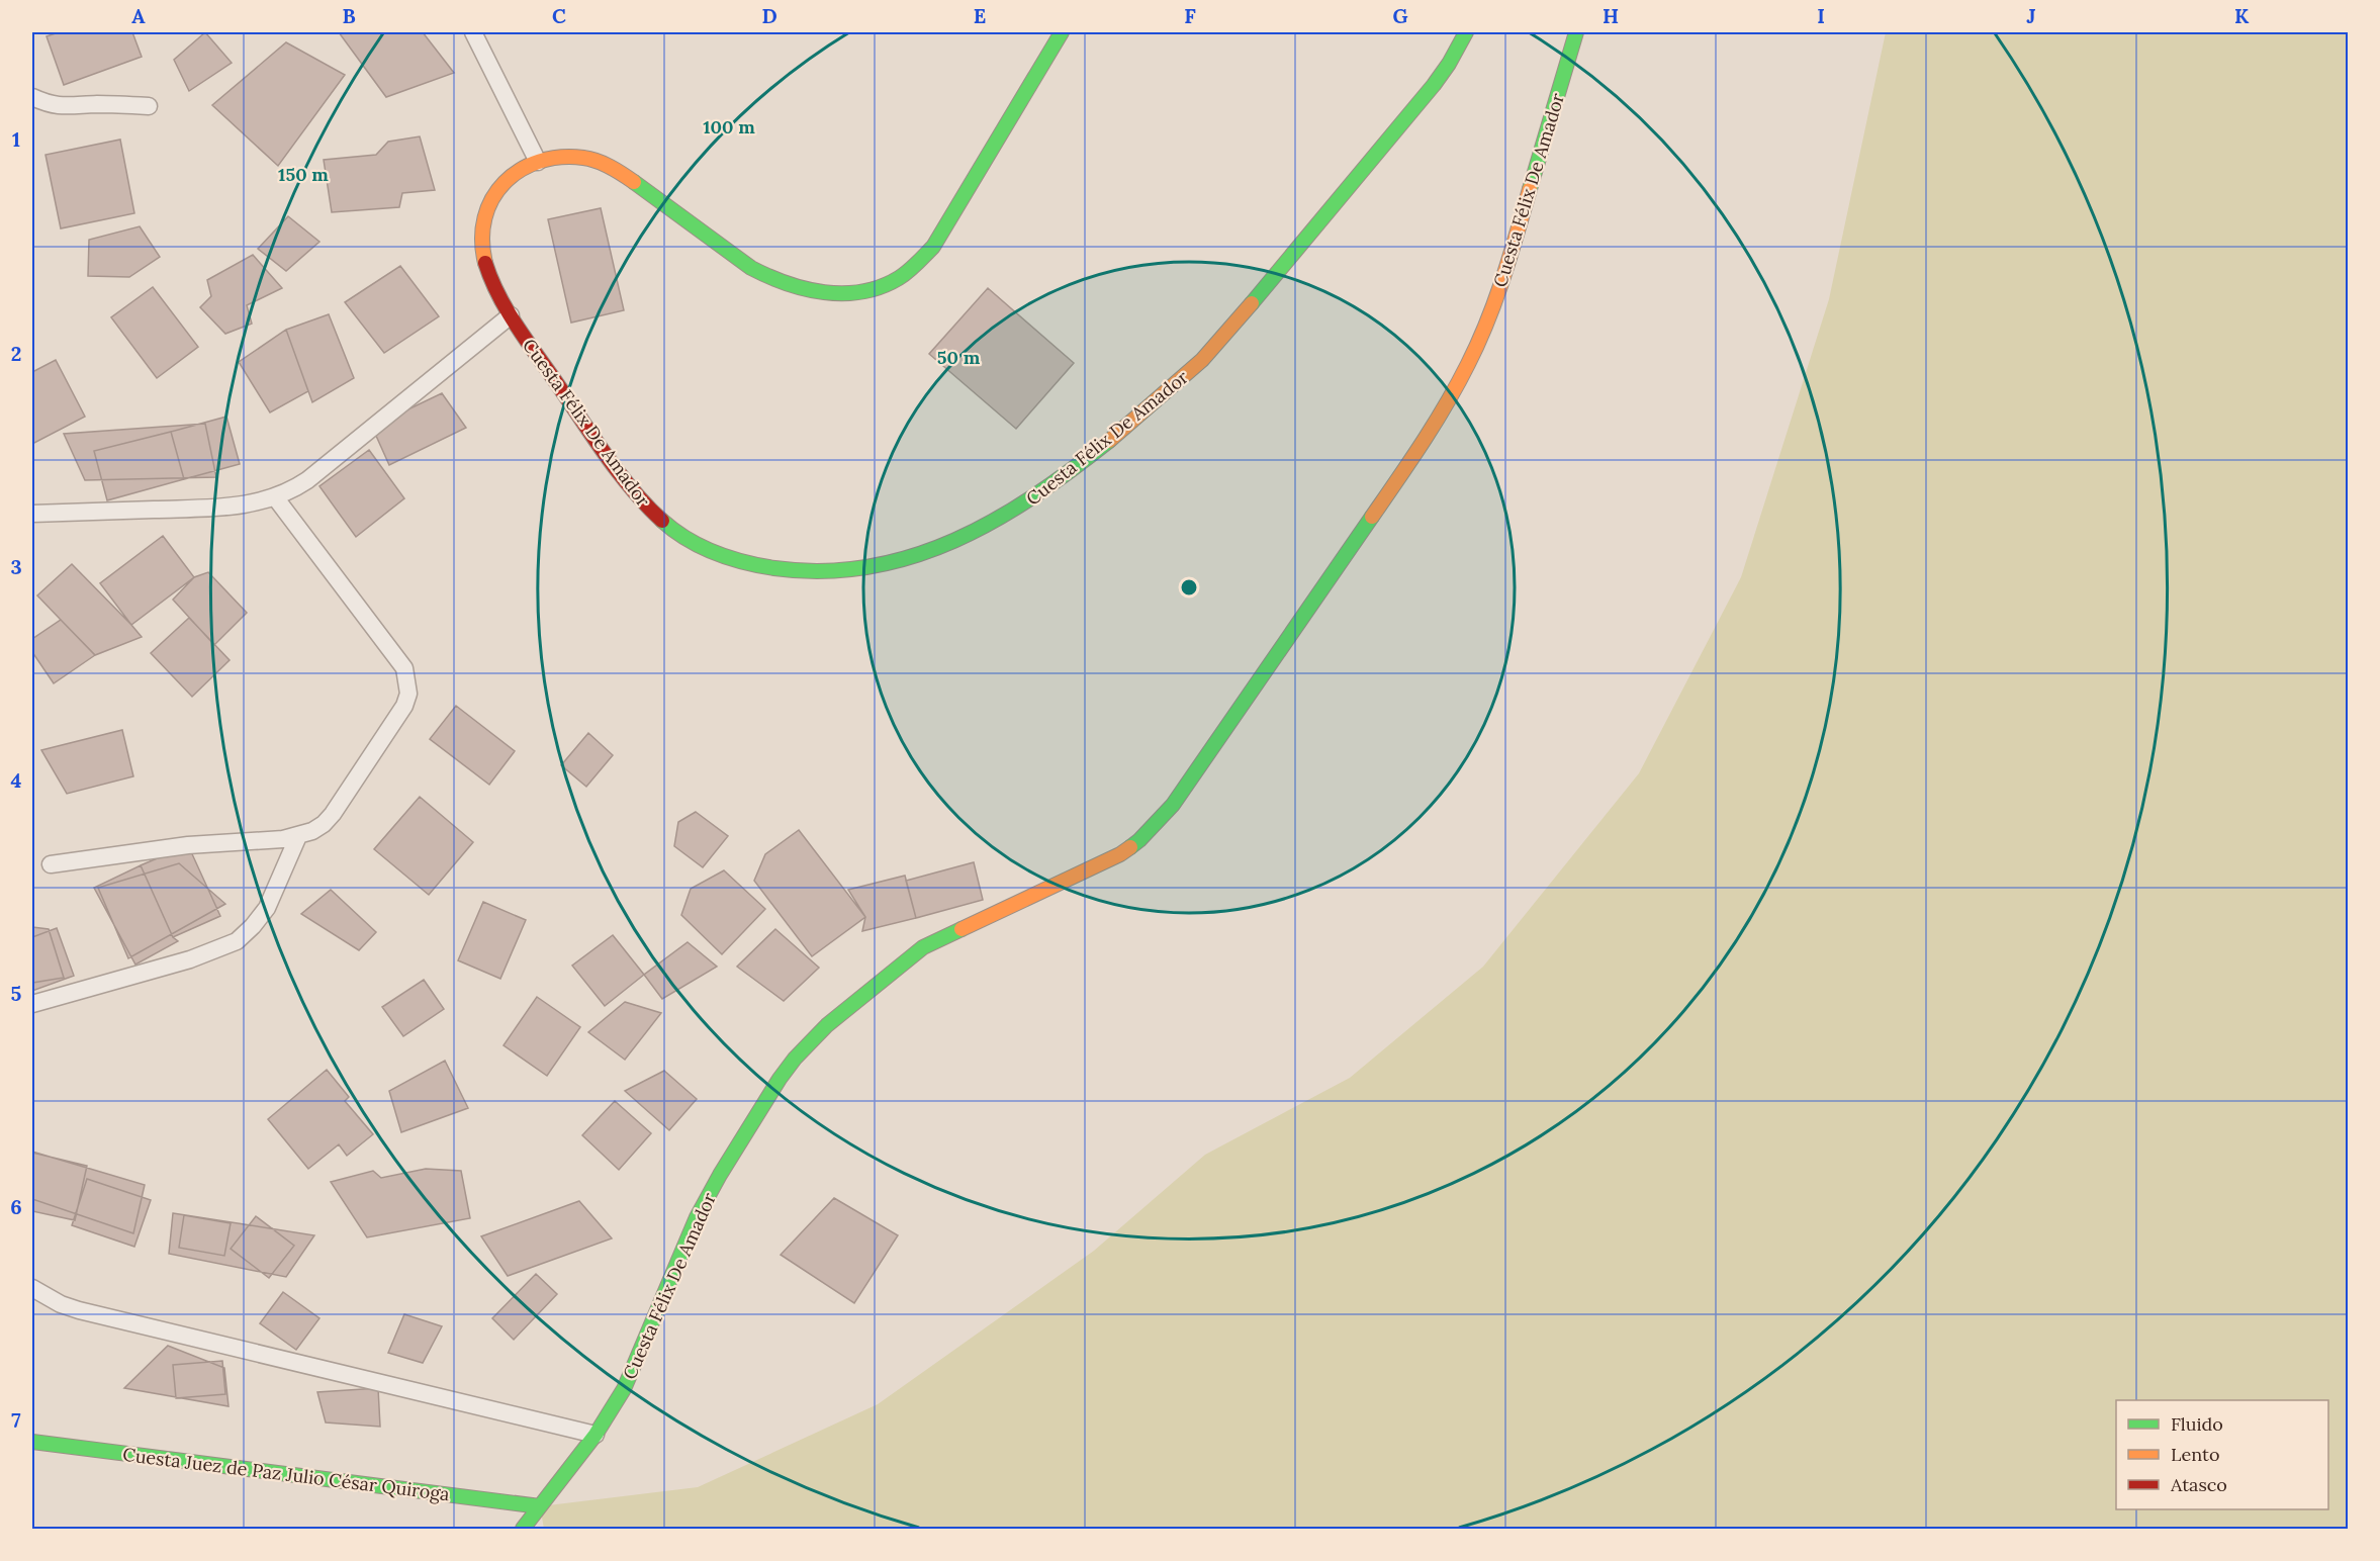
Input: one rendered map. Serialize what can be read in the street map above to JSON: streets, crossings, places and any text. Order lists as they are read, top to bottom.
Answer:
{
  "streets": {
    "street": ["Cuesta Félix De Amador", "Cuesta Juez de Paz Julio César Quiroga"]
  },
  "crossings": [
    ["Cuesta Félix De Amador", "Cuesta Juez de Paz Julio César Quiroga"]
  ],
  "legend": ["Fluido", "Lento", "Atasco"],
  "grid": {
    "columns": [
      "A",
      "B",
      "C",
      "D",
      "E",
      "F",
      "G",
      "H",
      "I",
      "J",
      "K"
    ],
    "rows": [
      "1",
      "2",
      "3",
      "4",
      "5",
      "6",
      "7"
    ]
  },
  "rings": ["100 m", "150 m", "50 m"]
}
